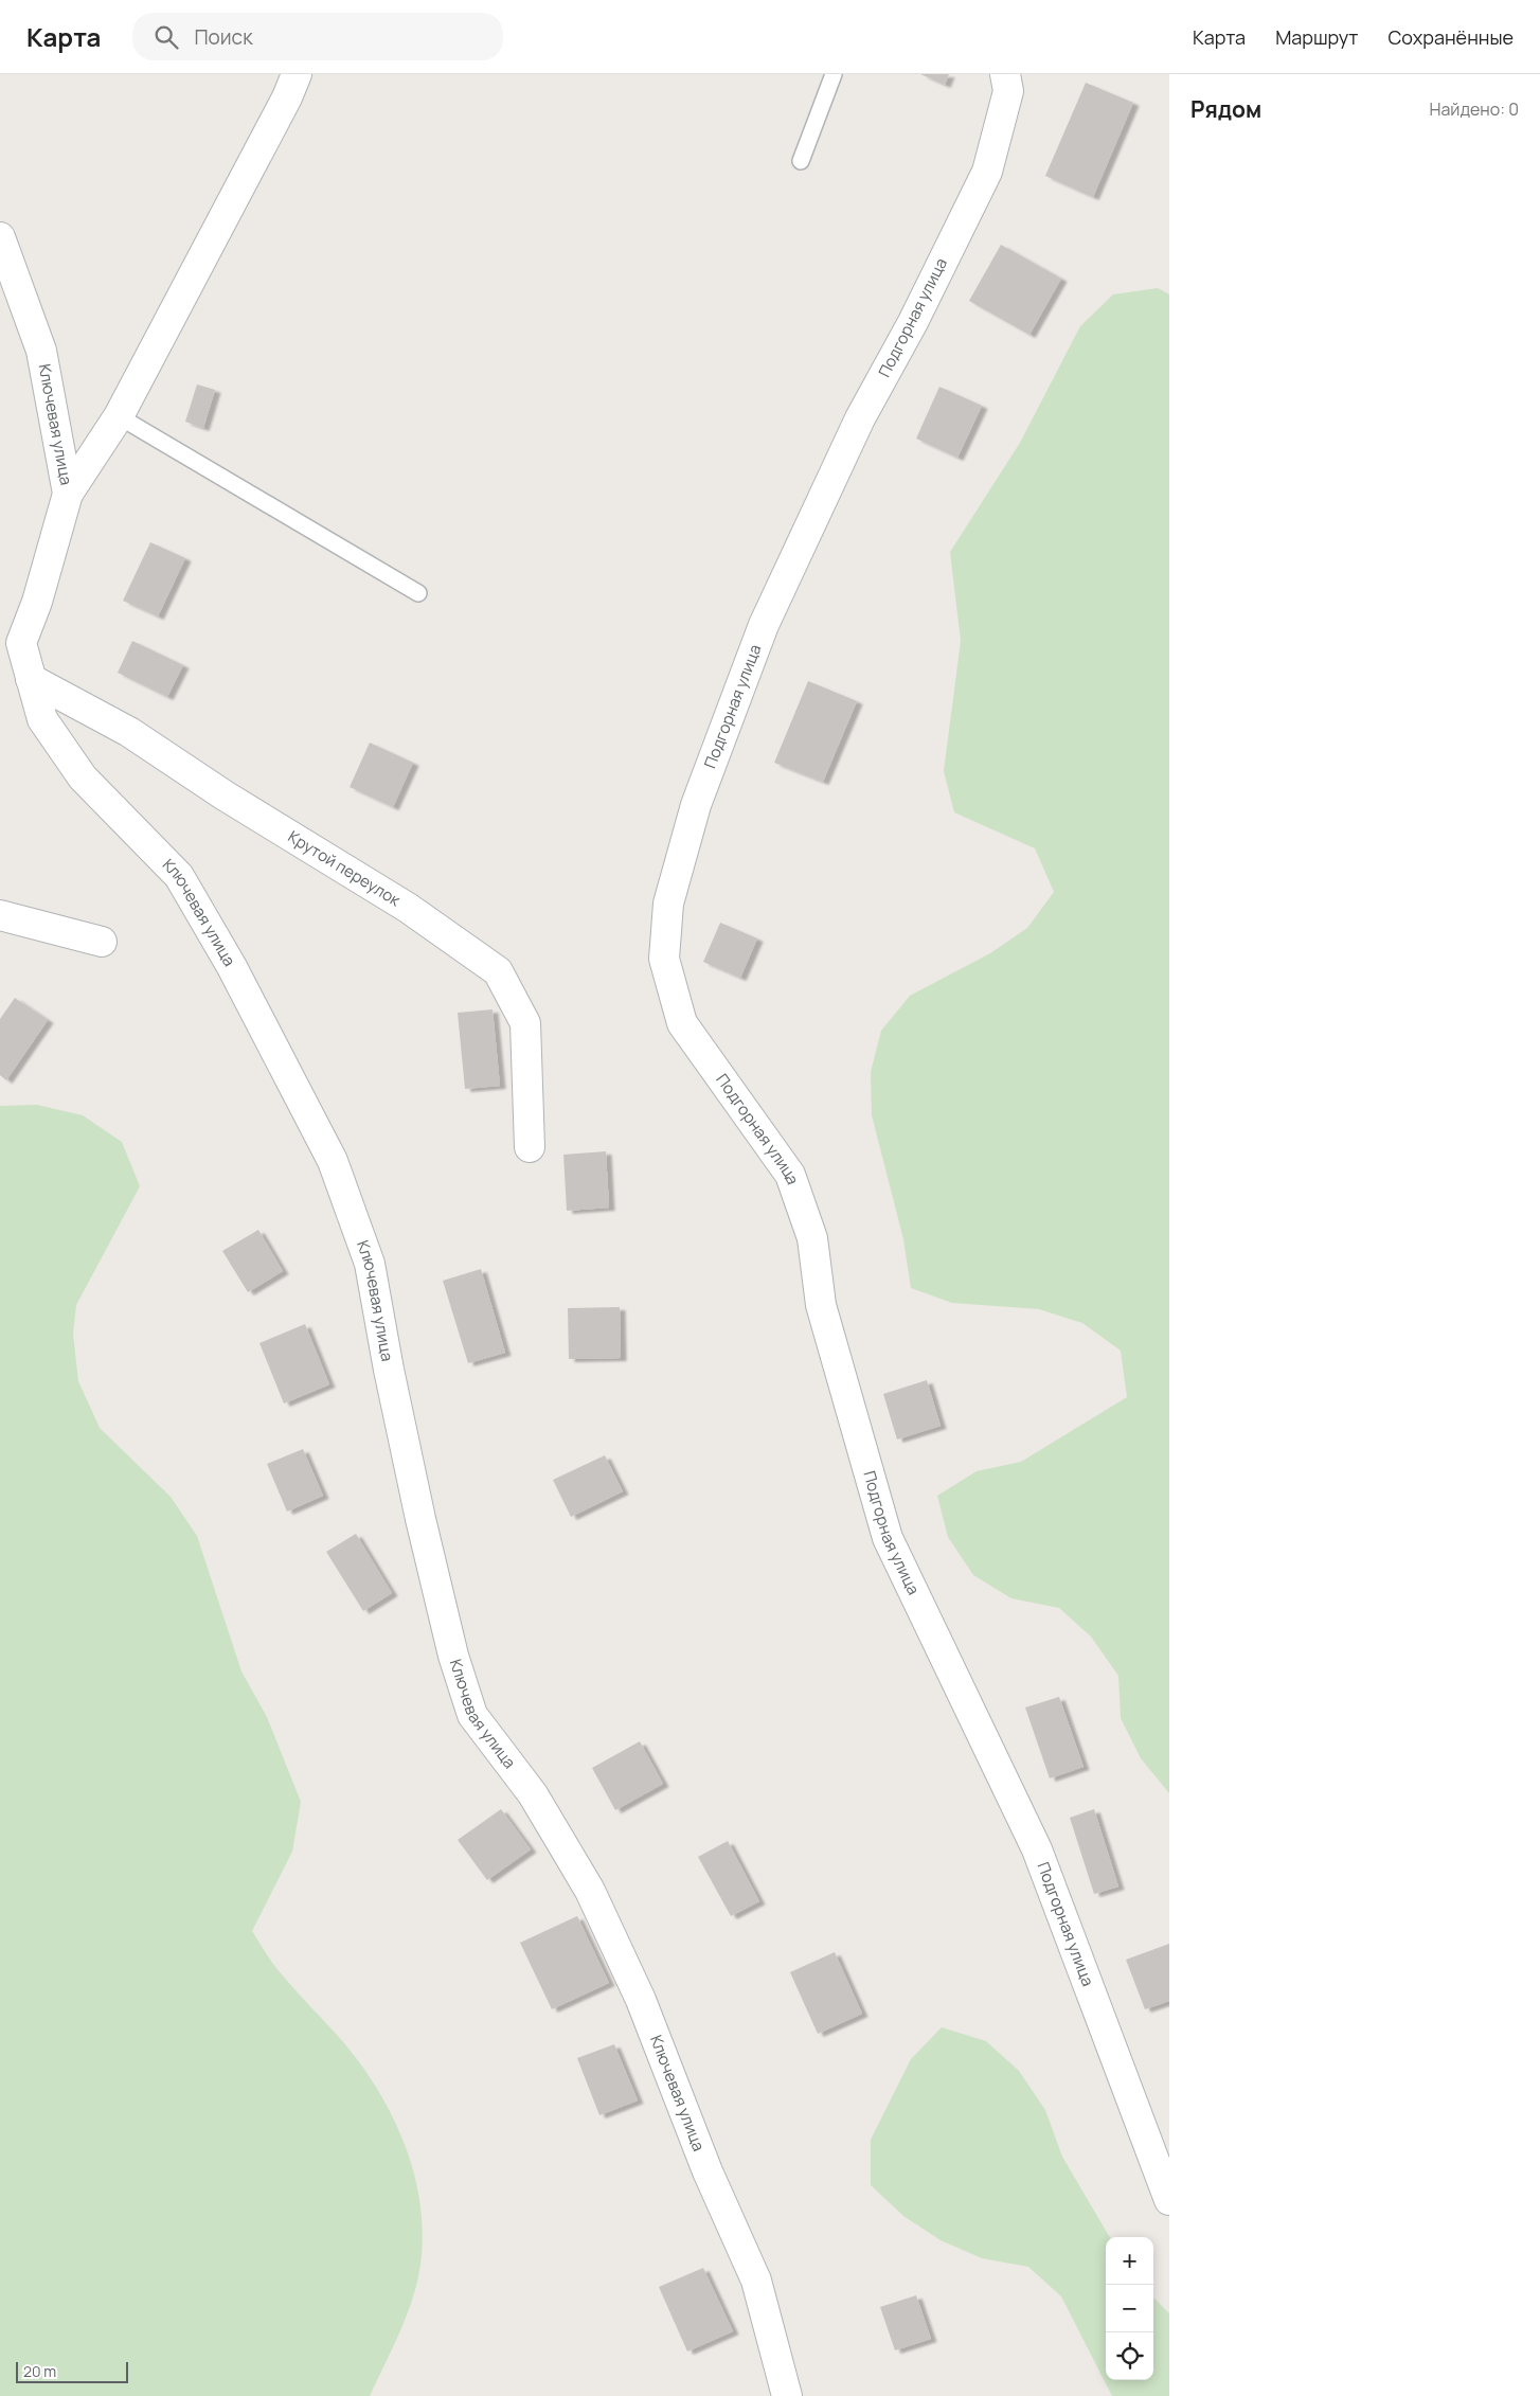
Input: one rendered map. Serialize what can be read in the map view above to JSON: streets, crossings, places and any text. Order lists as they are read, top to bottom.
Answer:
{
  "streets": {
    "street": ["Подгорная улица", "Ключевая улица", "Крутой переулок"]
  },
  "crossings": [
    ["Ключевая улица", "Крутой переулок"]
  ],
  "scale_bar": "20 m",
  "page": {
    "header": "Карта",
    "search": "Поиск",
    "nav": ["Карта", "Маршрут", "Сохранённые"],
    "heading": ["Рядом", "Найдено: 0"],
    "map_buttons": ["+", "−"],
    "scale": "20 m"
  }
}
